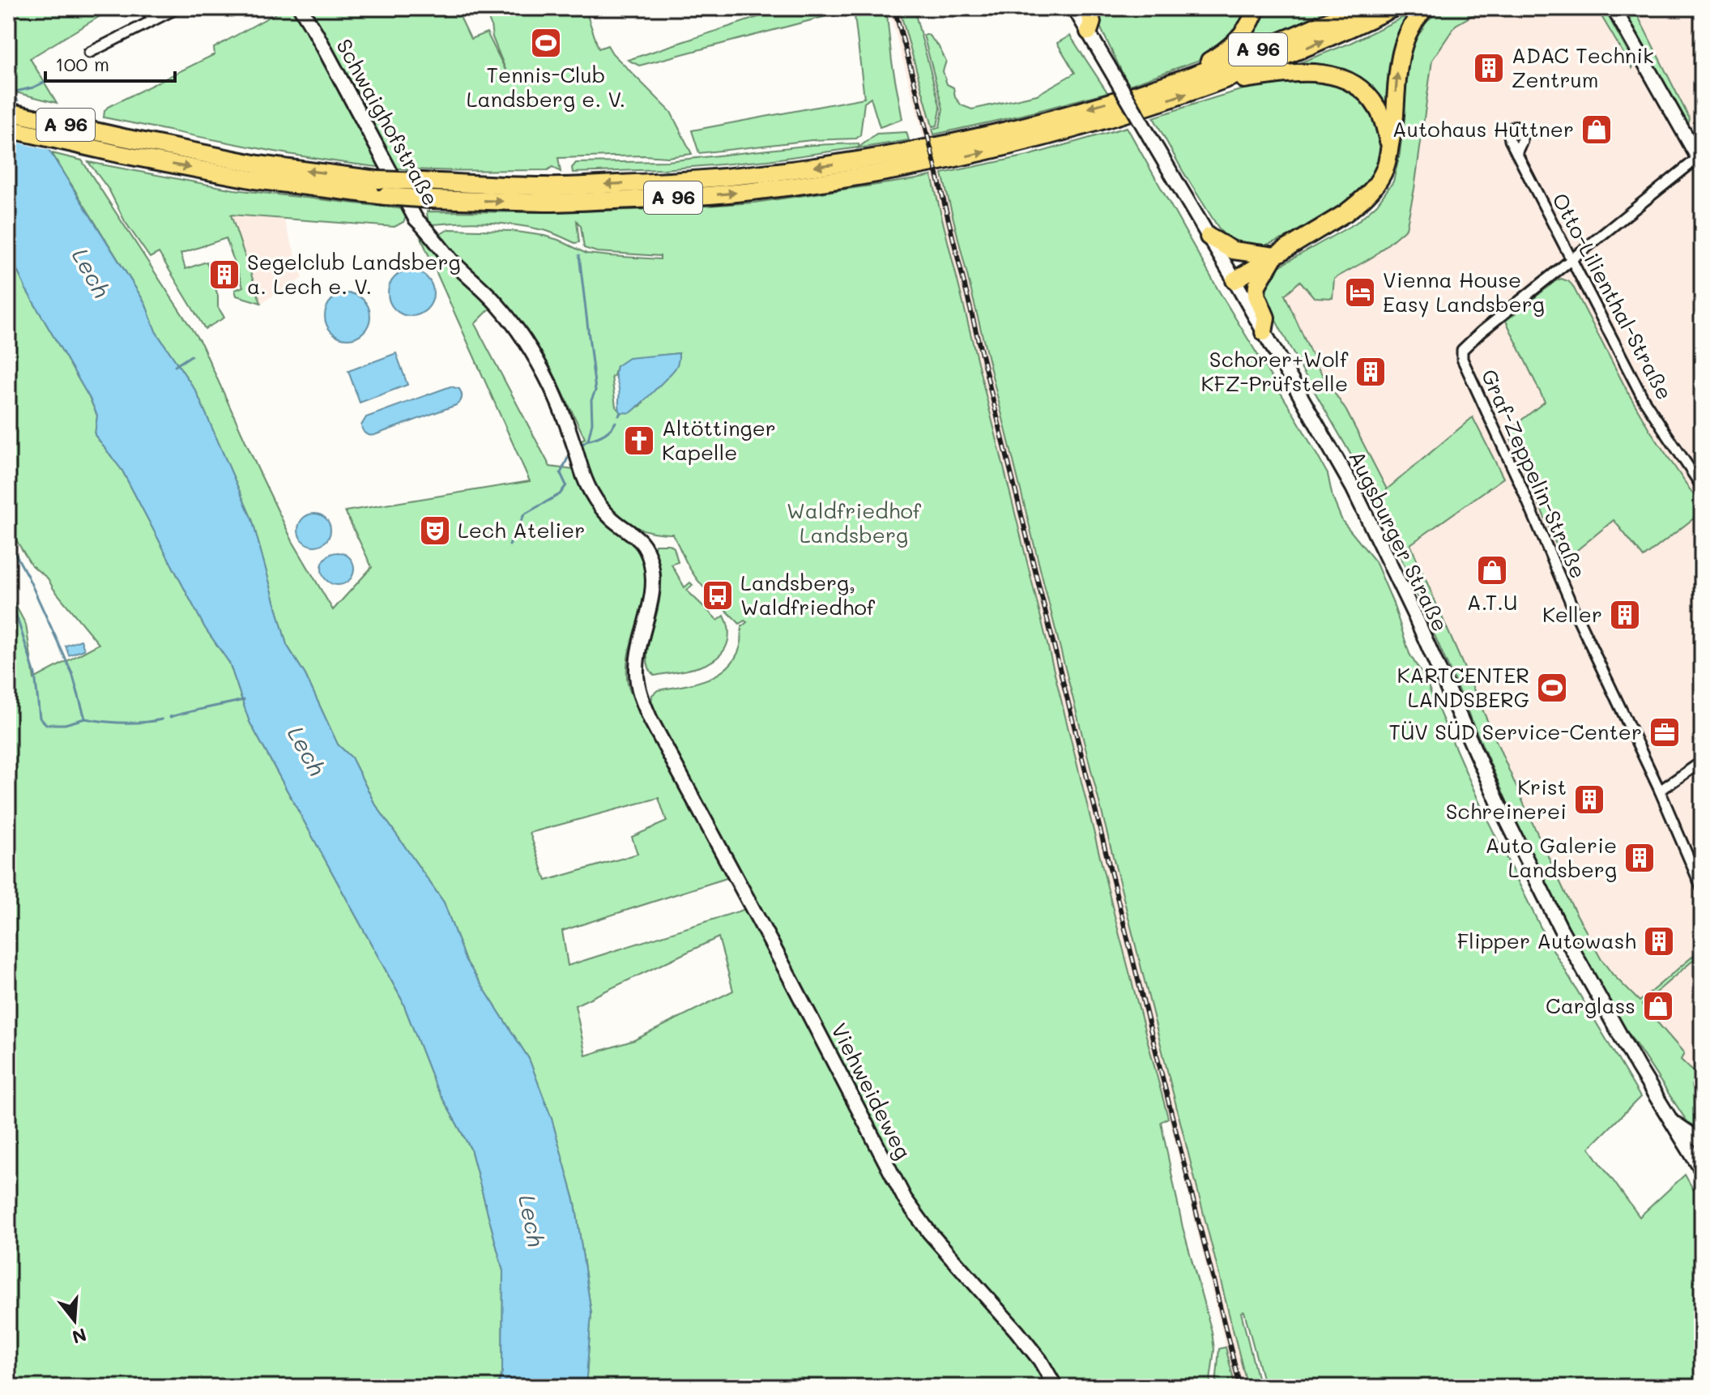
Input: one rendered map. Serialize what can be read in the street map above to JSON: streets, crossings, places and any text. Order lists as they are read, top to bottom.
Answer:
{
  "streets": {
    "highway": ["A 96"],
    "street": [
      "Schwaighofstraße",
      "Otto-Lilienthal-Straße",
      "Graf-Zeppelin-Straße",
      "Augsburger Straße",
      "Viehweideweg"
    ]
  },
  "crossings": [
    ["Schwaighofstraße", "Viehweideweg"],
    ["Otto-Lilienthal-Straße", "Graf-Zeppelin-Straße"]
  ],
  "water": ["Lech"],
  "parks": ["Waldfriedhof Landsberg"],
  "places": {
    "sports": ["Tennis-Club Landsberg e. V.", "KARTCENTER LANDSBERG"],
    "building": [
      "ADAC Technik Zentrum",
      "Segelclub Landsberg a. Lech e. V.",
      "Schorer+Wolf KFZ-Prüfstelle",
      "Keller",
      "Krist Schreinerei",
      "Auto Galerie Landsberg",
      "Flipper Autowash"
    ],
    "shop": ["Autohaus Huttner", "A.T.U", "Carglass"],
    "hotel": ["Vienna House Easy Landsberg"],
    "church": ["Altöttinger Kapelle"],
    "theatre": ["Lech Atelier"],
    "bus stop": ["Landsberg, Waldfriedhof"],
    "office": ["TÜV SÜD Service-Center"]
  },
  "scale_bar": "100 m",
  "north": "bottom"
}
